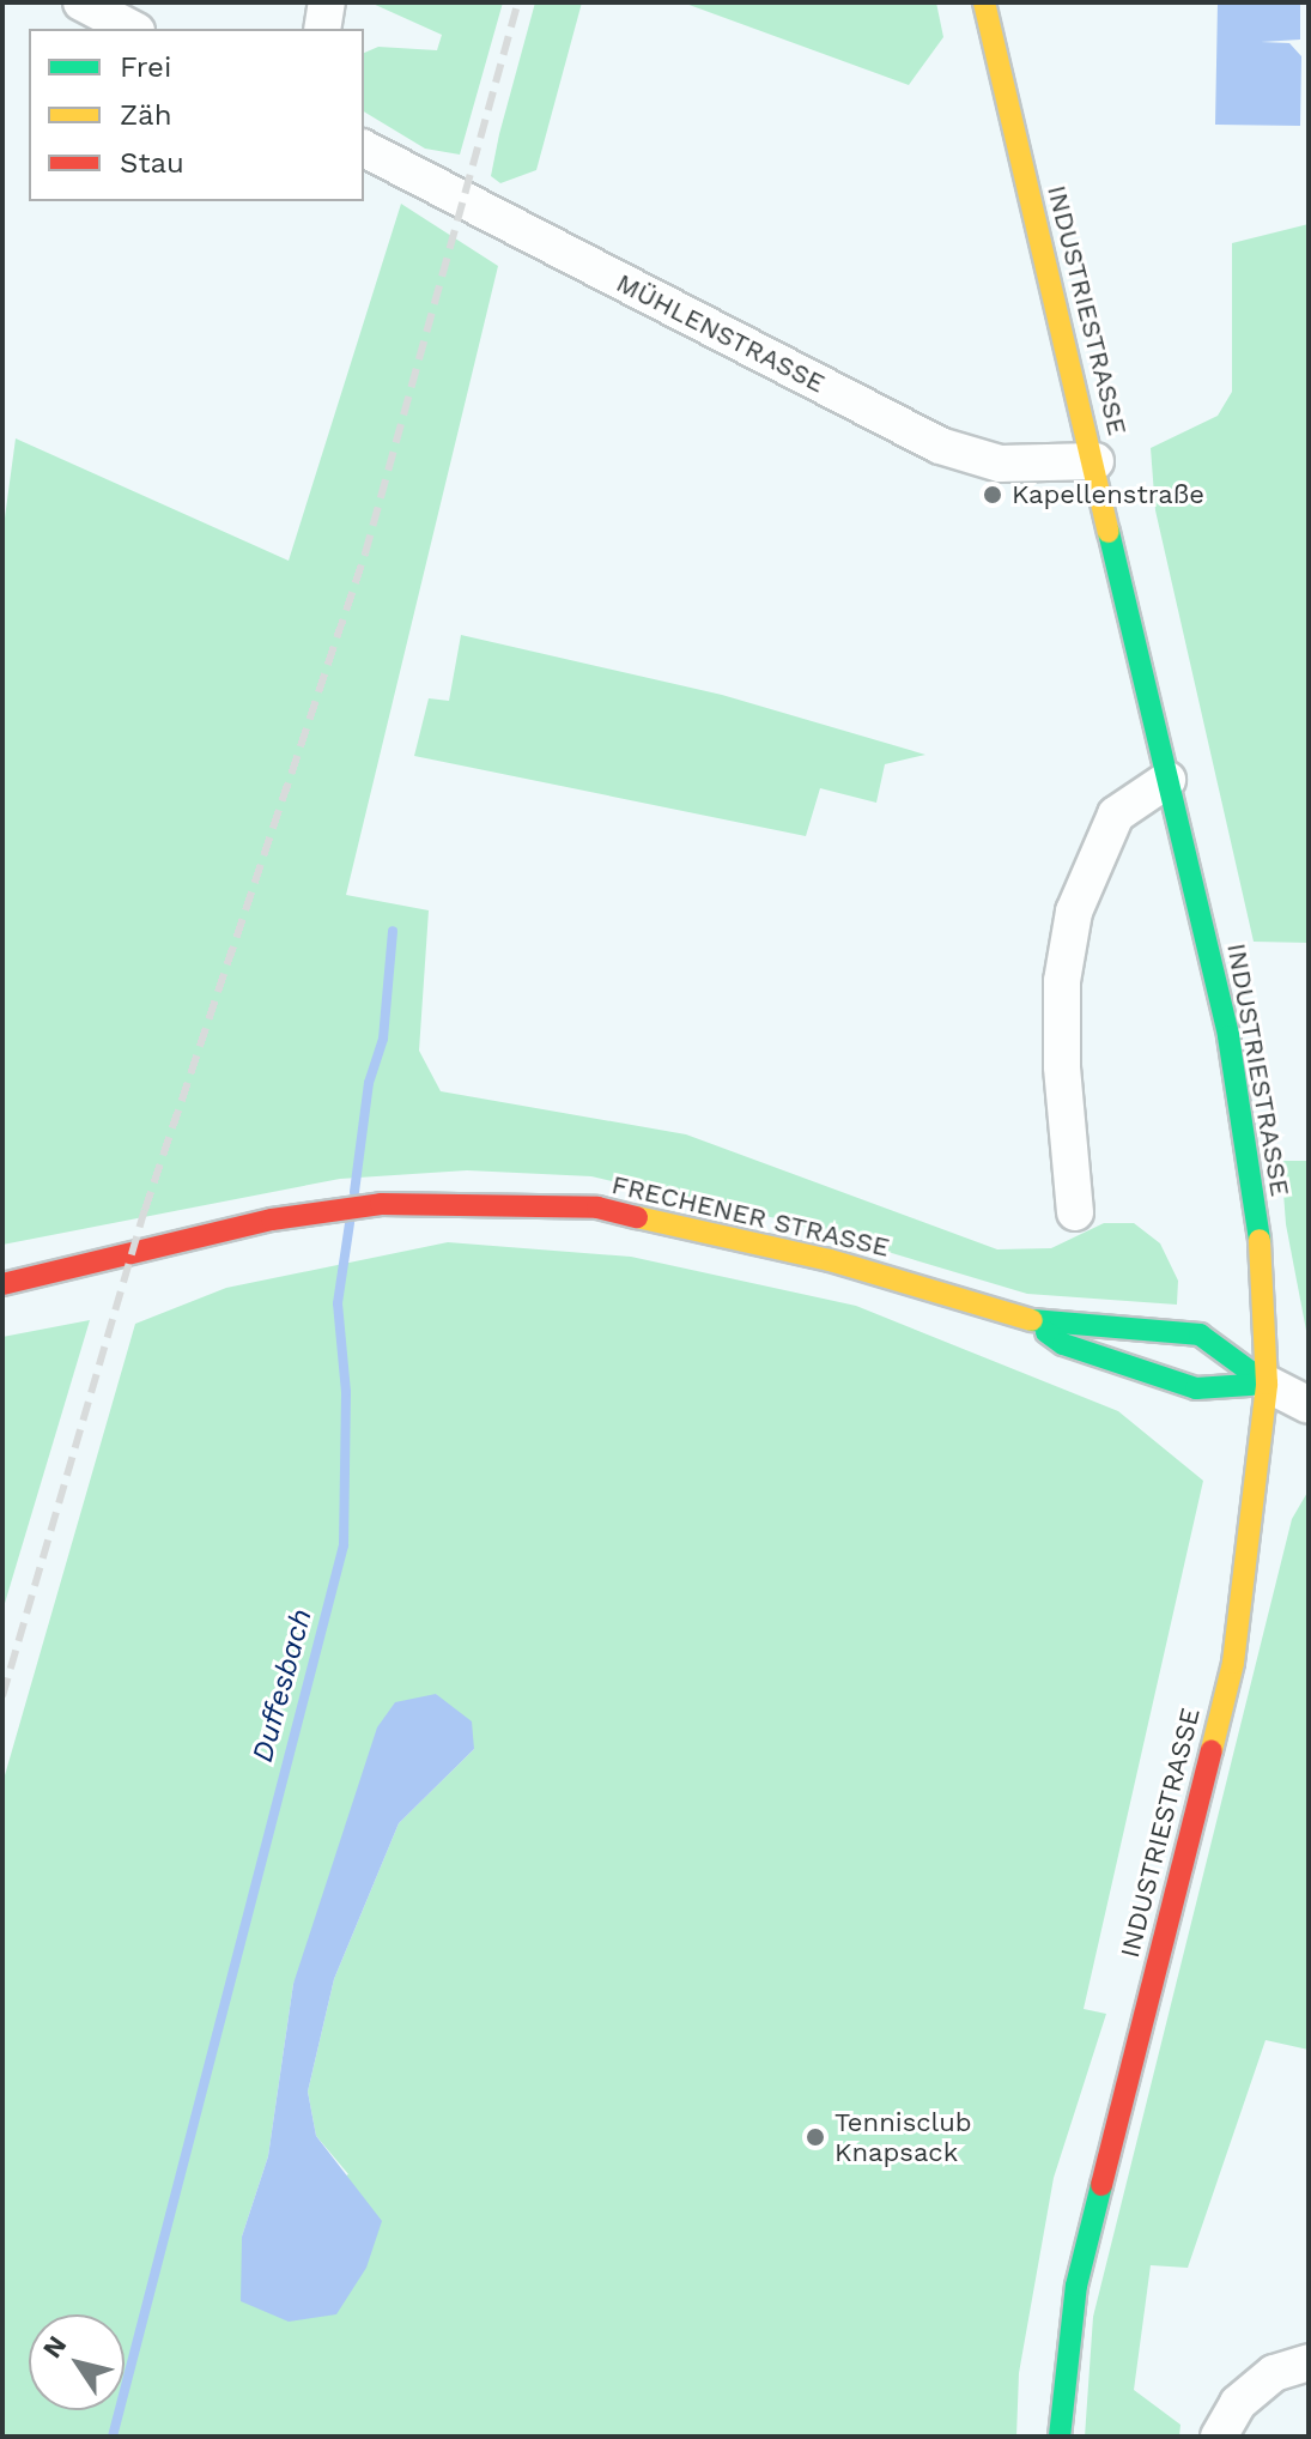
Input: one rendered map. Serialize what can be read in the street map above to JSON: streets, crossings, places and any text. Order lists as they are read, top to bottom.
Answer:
{
  "streets": {
    "main road": ["INDUSTRIESTRASSE", "FRECHENER STRASSE"],
    "street": ["MÜHLENSTRASSE"]
  },
  "crossings": [
    ["INDUSTRIESTRASSE", "MÜHLENSTRASSE"],
    ["INDUSTRIESTRASSE", "FRECHENER STRASSE"]
  ],
  "water": ["Duffesbach"],
  "places": ["Kapellenstraße", "Tennisclub Knapsack"],
  "legend": ["Frei", "Zäh", "Stau"],
  "north": "top left"
}
